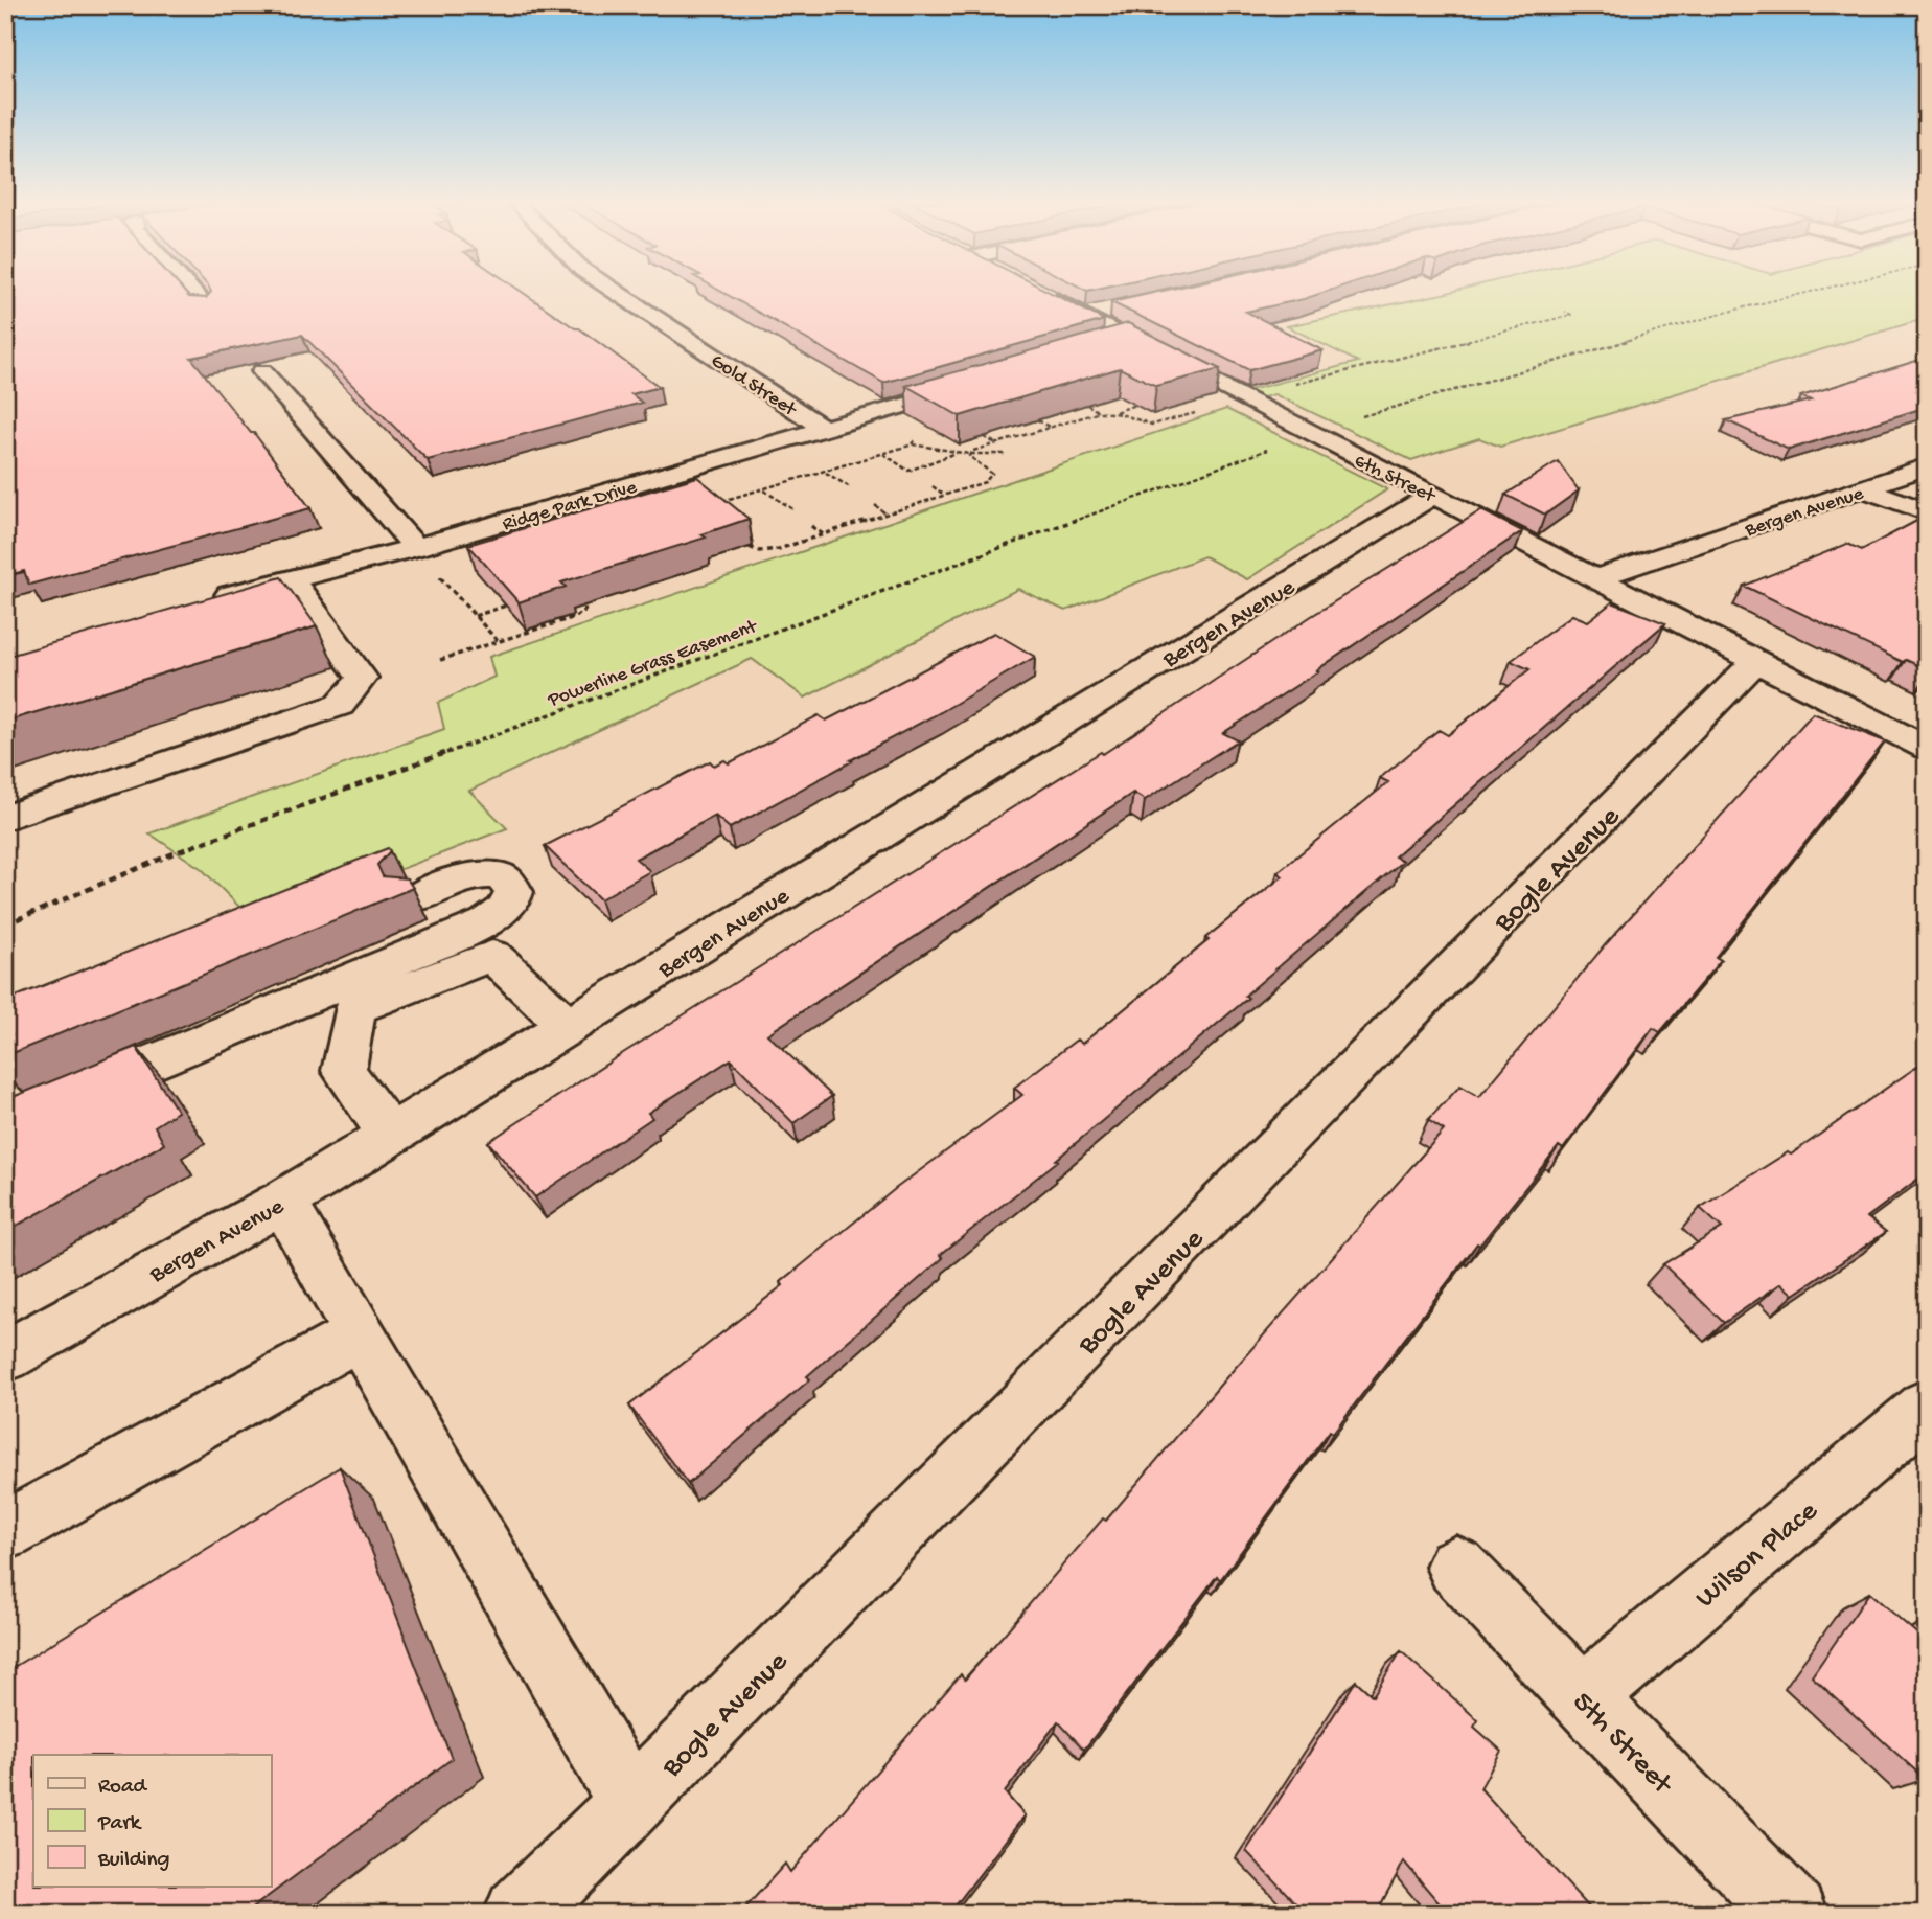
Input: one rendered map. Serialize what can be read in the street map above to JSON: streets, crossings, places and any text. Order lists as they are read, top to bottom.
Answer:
{
  "streets": {
    "street": [
      "Gold Street",
      "6th Street",
      "Ridge Park Drive",
      "Bergen Avenue",
      "Bogle Avenue",
      "Wilson Place",
      "5th Street"
    ],
    "path": ["Powerline Grass Easement"]
  },
  "crossings": [
    ["Gold Street", "Ridge Park Drive"],
    ["6th Street", "Bergen Avenue"],
    ["6th Street", "Powerline Grass Easement"],
    ["6th Street", "Bogle Avenue"],
    ["Wilson Place", "5th Street"]
  ],
  "legend": ["Road", "Park", "Building"]
}
